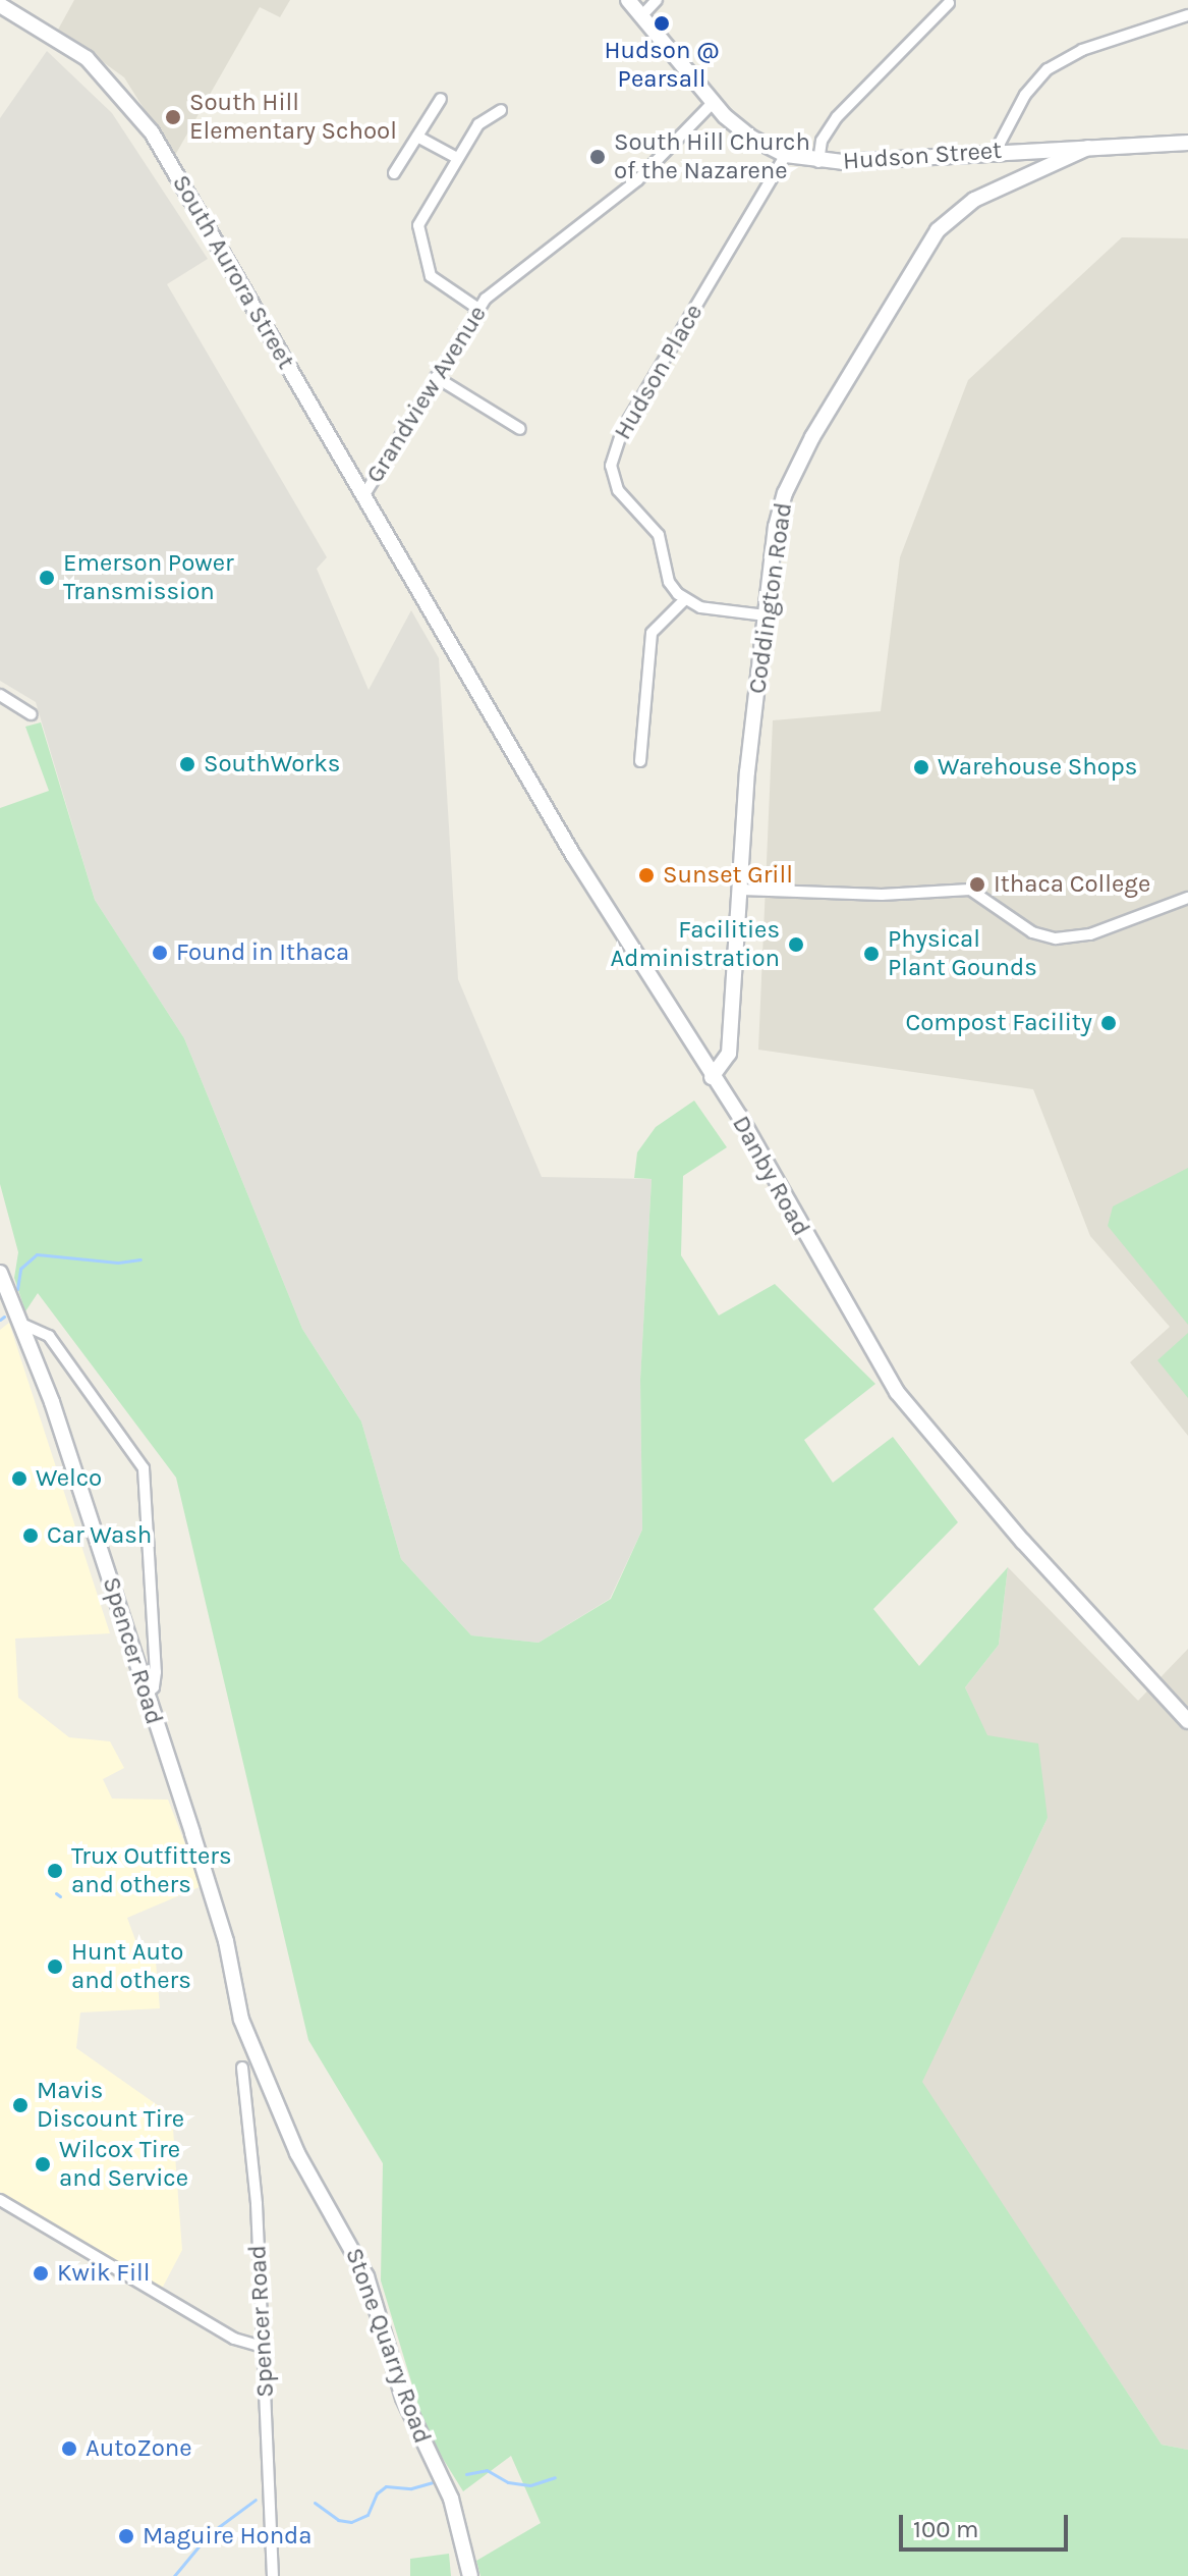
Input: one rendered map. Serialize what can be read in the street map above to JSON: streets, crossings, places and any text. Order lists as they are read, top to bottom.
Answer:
{
  "streets": {
    "street": [
      "Hudson Street",
      "South Aurora Street",
      "Hudson Place",
      "Grandview Avenue",
      "Coddington Road",
      "Danby Road",
      "Spencer Road",
      "Stone Quarry Road"
    ]
  },
  "crossings": [
    ["Hudson Street", "Hudson Place"],
    ["Hudson Street", "Grandview Avenue"],
    ["Hudson Street", "Coddington Road"],
    ["South Aurora Street", "Grandview Avenue"],
    ["South Aurora Street", "Danby Road"],
    ["Coddington Road", "Danby Road"],
    ["Spencer Road", "Stone Quarry Road"]
  ],
  "places": [
    "Hudson @ Pearsall",
    "South Hill Elementary School",
    "South Hill Church of the Nazarene",
    "Emerson Power Transmission",
    "SouthWorks",
    "Warehouse Shops",
    "Sunset Grill",
    "Ithaca College",
    "Facilities Administration",
    "Found in Ithaca",
    "Physical Plant Gounds",
    "Compost Facility",
    "Welco",
    "Car Wash",
    "Trux Outfitters and others",
    "Hunt Auto and others",
    "Mavis Discount Tire",
    "Wilcox Tire and Service",
    "Kwik Fill",
    "AutoZone",
    "Maguire Honda"
  ],
  "scale_bar": "100 m"
}
